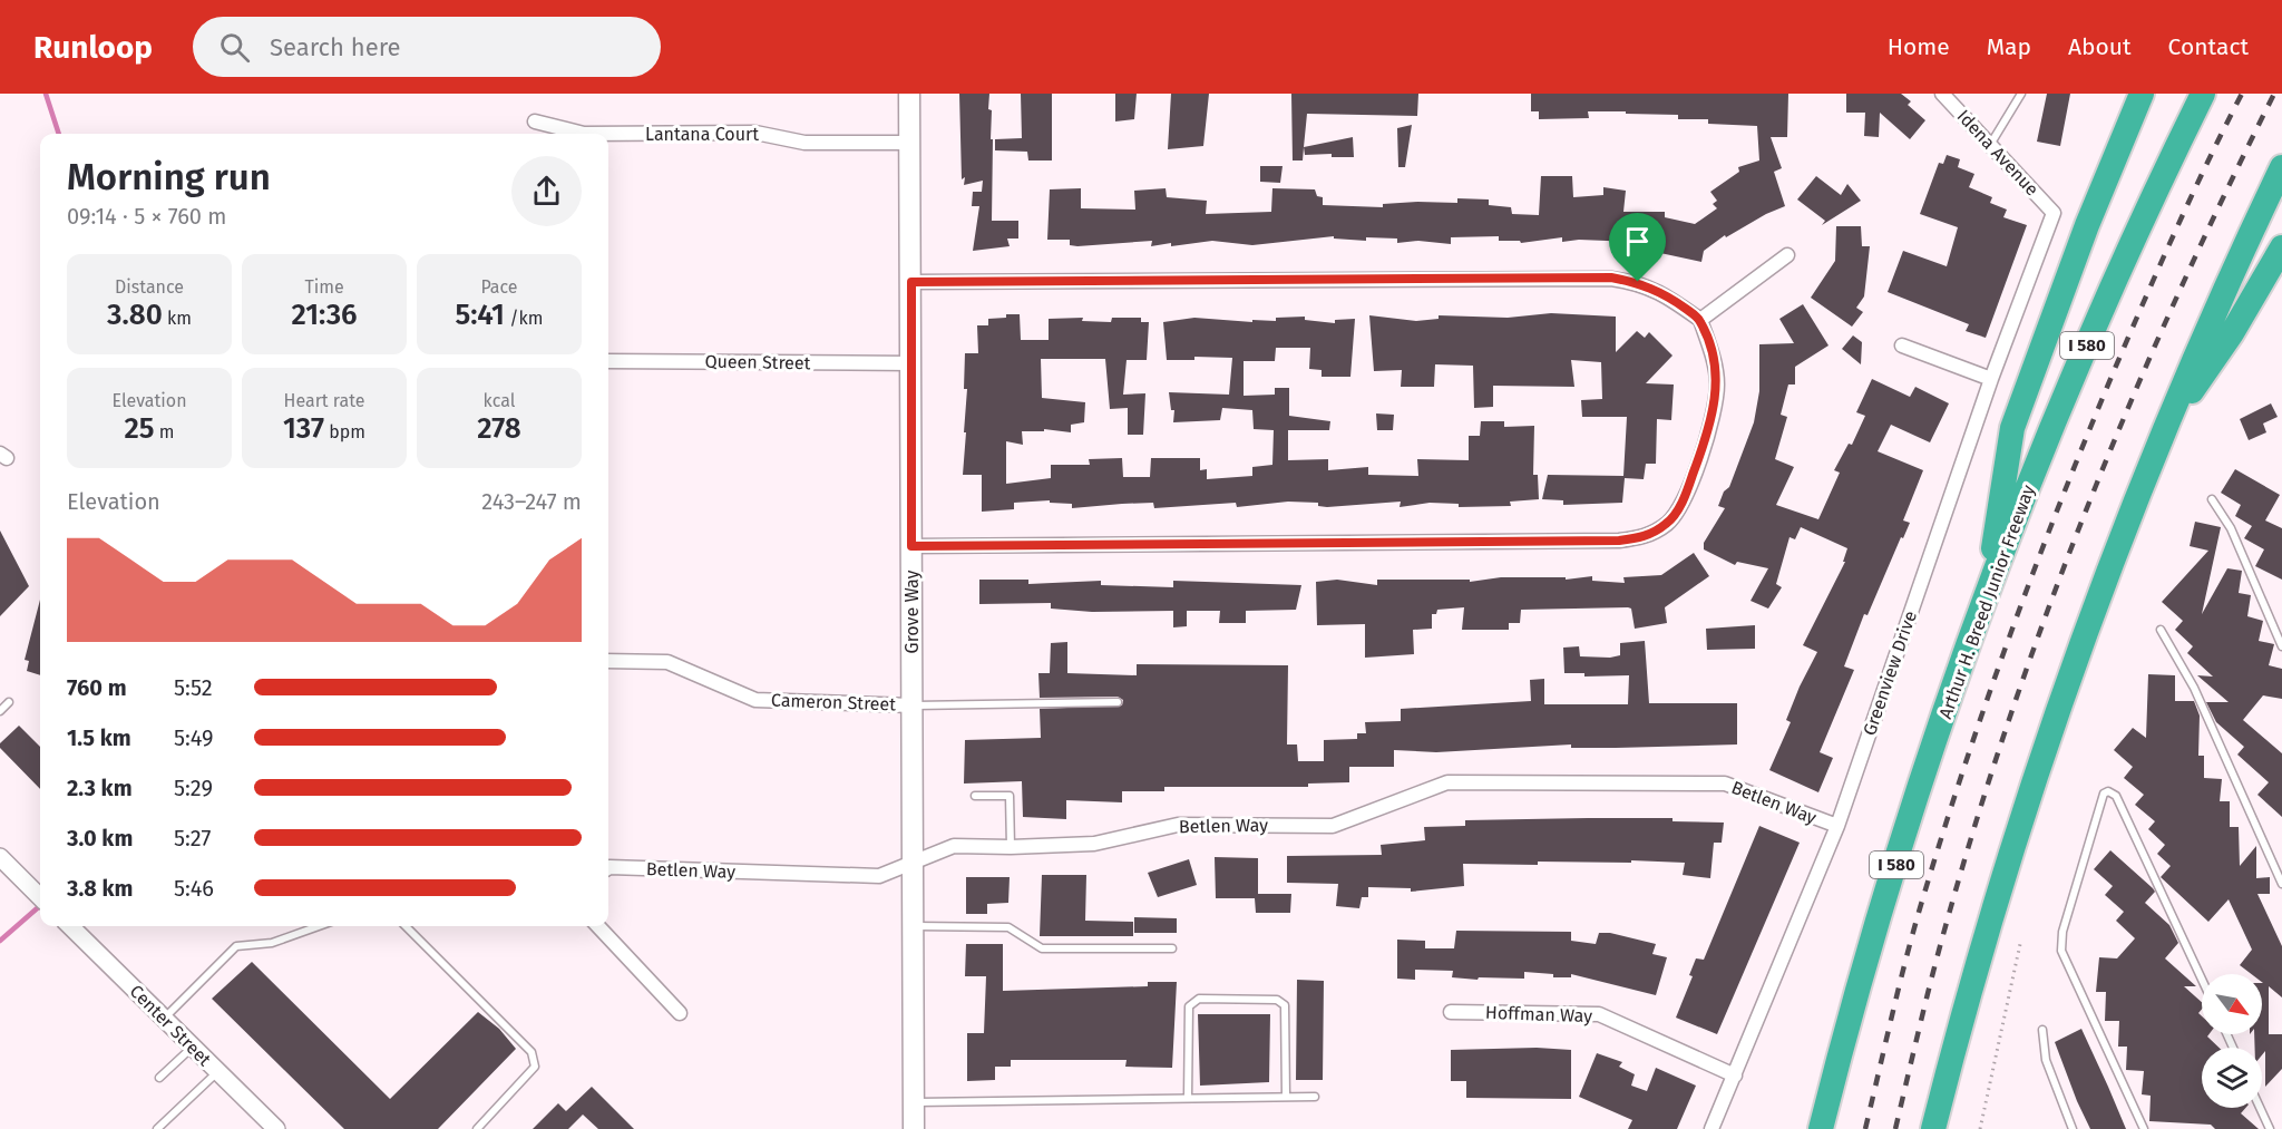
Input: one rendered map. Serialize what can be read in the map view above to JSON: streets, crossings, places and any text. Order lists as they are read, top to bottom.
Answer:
{
  "streets": {
    "highway": ["I 580", "Arthur H. Breed Junior Freeway"],
    "main road": ["Grove Way"],
    "street": [
      "Lantana Court",
      "Idena Avenue",
      "Queen Street",
      "Greenview Drive",
      "Cameron Street",
      "Betlen Way",
      "Hoffman Way",
      "Center Street"
    ]
  },
  "crossings": [
    ["Lantana Court", "Grove Way"],
    ["Idena Avenue", "Greenview Drive"],
    ["Queen Street", "Grove Way"],
    ["Grove Way", "Cameron Street"],
    ["Grove Way", "Betlen Way"],
    ["Greenview Drive", "Betlen Way"],
    ["Greenview Drive", "Hoffman Way"]
  ],
  "north": "bottom right",
  "page": {
    "header": "Runloop",
    "search": "Search here",
    "nav": [
      "Home",
      "Map",
      "About",
      "Contact"
    ],
    "heading": ["Morning run", "09:14 · 5 × 760 m"],
    "stats": [
      ["Distance", "3.80 km"],
      ["Time", "21:36"],
      ["Pace", "5:41 /km"],
      ["Elevation", "25 m"],
      ["Heart rate", "137 bpm"],
      ["kcal", "278"]
    ],
    "chart": ["Elevation", "243–247 m"],
    "list": [
      {
        "name": "760 m",
        "note": "5:52"
      },
      {
        "name": "1.5 km",
        "note": "5:49"
      },
      {
        "name": "2.3 km",
        "note": "5:29"
      },
      {
        "name": "3.0 km",
        "note": "5:27"
      },
      {
        "name": "3.8 km",
        "note": "5:46"
      }
    ]
  }
}
